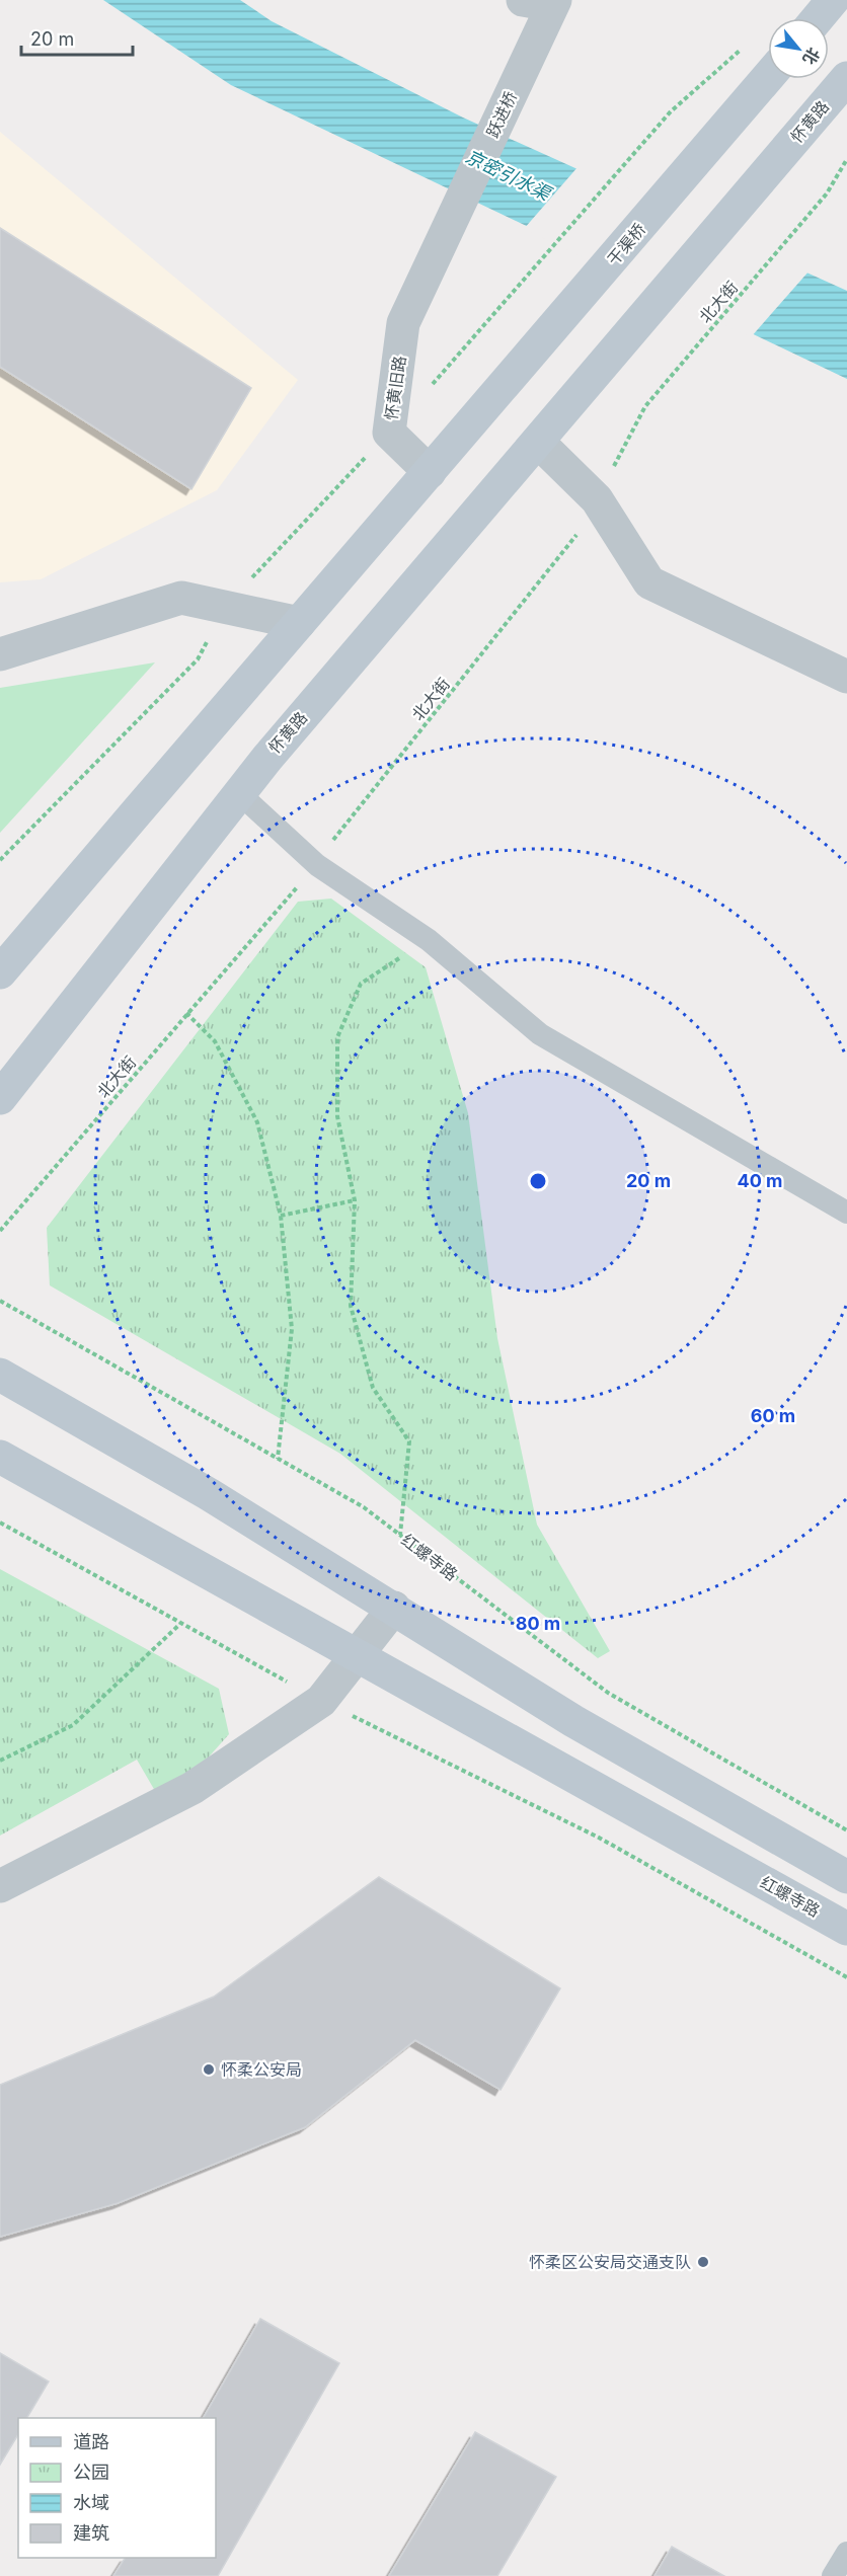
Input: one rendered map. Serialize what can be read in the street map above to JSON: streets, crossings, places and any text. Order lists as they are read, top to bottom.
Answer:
{
  "streets": {
    "main road": ["怀黄路", "干渠桥", "红螺寺路"],
    "street": ["跃进桥", "怀黄旧路"],
    "path": ["北大街"]
  },
  "crossings": [
    ["跃进桥", "怀黄旧路"],
    ["干渠桥", "怀黄旧路"]
  ],
  "water": ["京密引水渠"],
  "places": ["怀柔公安局", "怀柔区公安局交通支队"],
  "legend": [
    "道路",
    "公园",
    "水域",
    "建筑"
  ],
  "scale_bar": "20 m",
  "north": "bottom right",
  "rings": [
    "20 m",
    "40 m",
    "60 m",
    "80 m"
  ]
}
